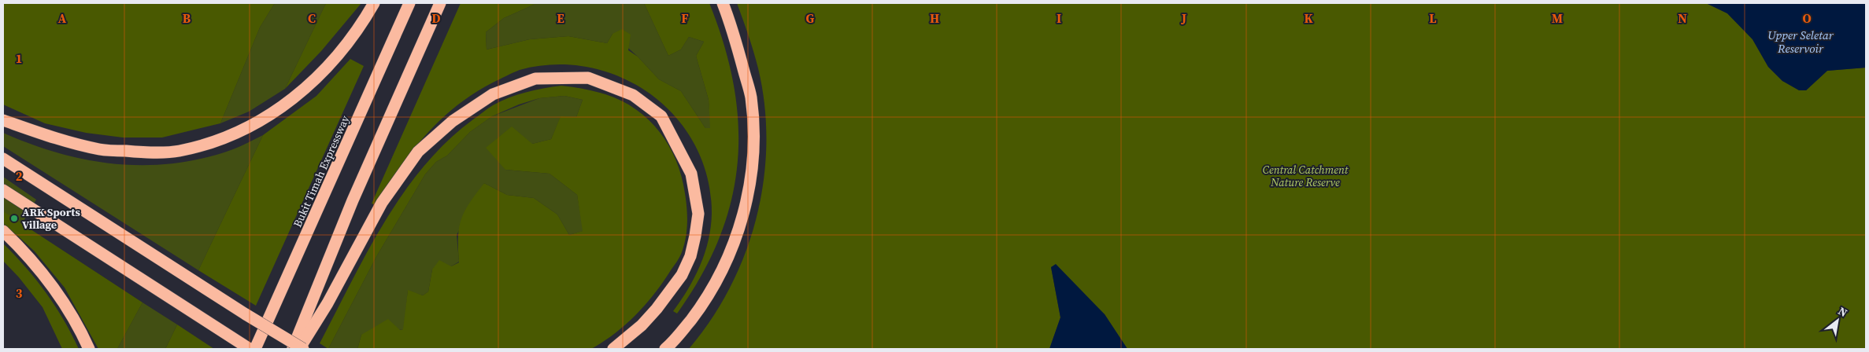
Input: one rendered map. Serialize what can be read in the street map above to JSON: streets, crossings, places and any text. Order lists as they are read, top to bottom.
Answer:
{
  "streets": {
    "highway": ["Bukit Timah Expressway"]
  },
  "water": ["Upper Seletar Reservoir"],
  "parks": ["Central Catchment Nature Reserve"],
  "places": ["ARK Sports Village"],
  "north": "top right",
  "grid": {
    "columns": [
      "A",
      "B",
      "C",
      "D",
      "E",
      "F",
      "G",
      "H",
      "I",
      "J",
      "K",
      "L",
      "M",
      "N",
      "O"
    ],
    "rows": ["1", "2", "3"]
  }
}
